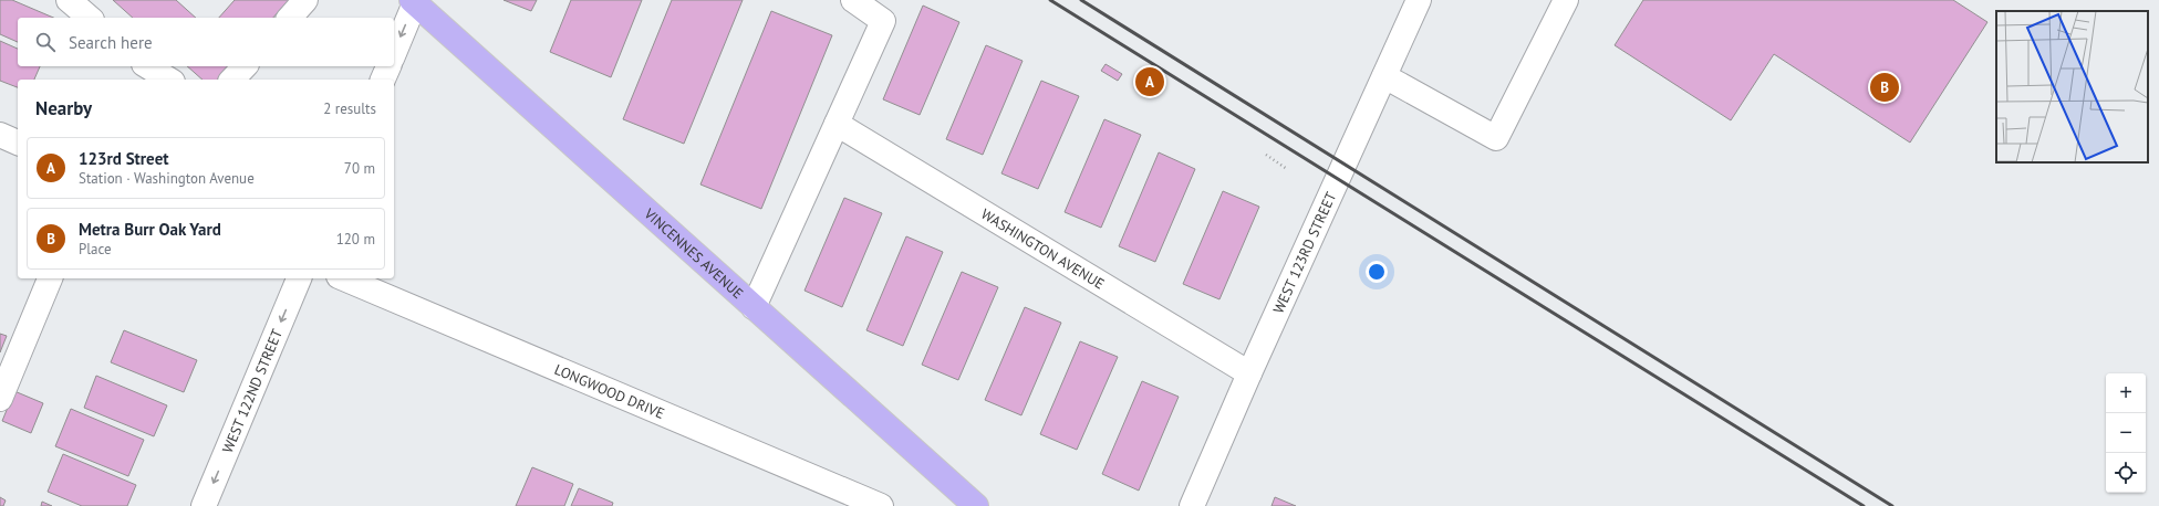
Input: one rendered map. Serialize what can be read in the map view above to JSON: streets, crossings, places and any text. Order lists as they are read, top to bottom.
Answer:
{
  "streets": {
    "main road": ["VINCENNES AVENUE"],
    "street": [
      "WASHINGTON AVENUE",
      "WEST 123RD STREET",
      "WEST 122ND STREET",
      "LONGWOOD DRIVE"
    ]
  },
  "crossings": [
    ["WASHINGTON AVENUE", "WEST 123RD STREET"]
  ],
  "one_way": ["WEST 122ND STREET"],
  "page": {
    "search": "Search here",
    "pins": ["A", "B"],
    "heading": ["Nearby", "2 results"],
    "list": [
      {
        "mark": "A",
        "name": "123rd Street",
        "note": "Station · Washington Avenue",
        "value": "70 m"
      },
      {
        "mark": "B",
        "name": "Metra Burr Oak Yard",
        "note": "Place",
        "value": "120 m"
      }
    ],
    "map_buttons": ["+", "−"]
  }
}
